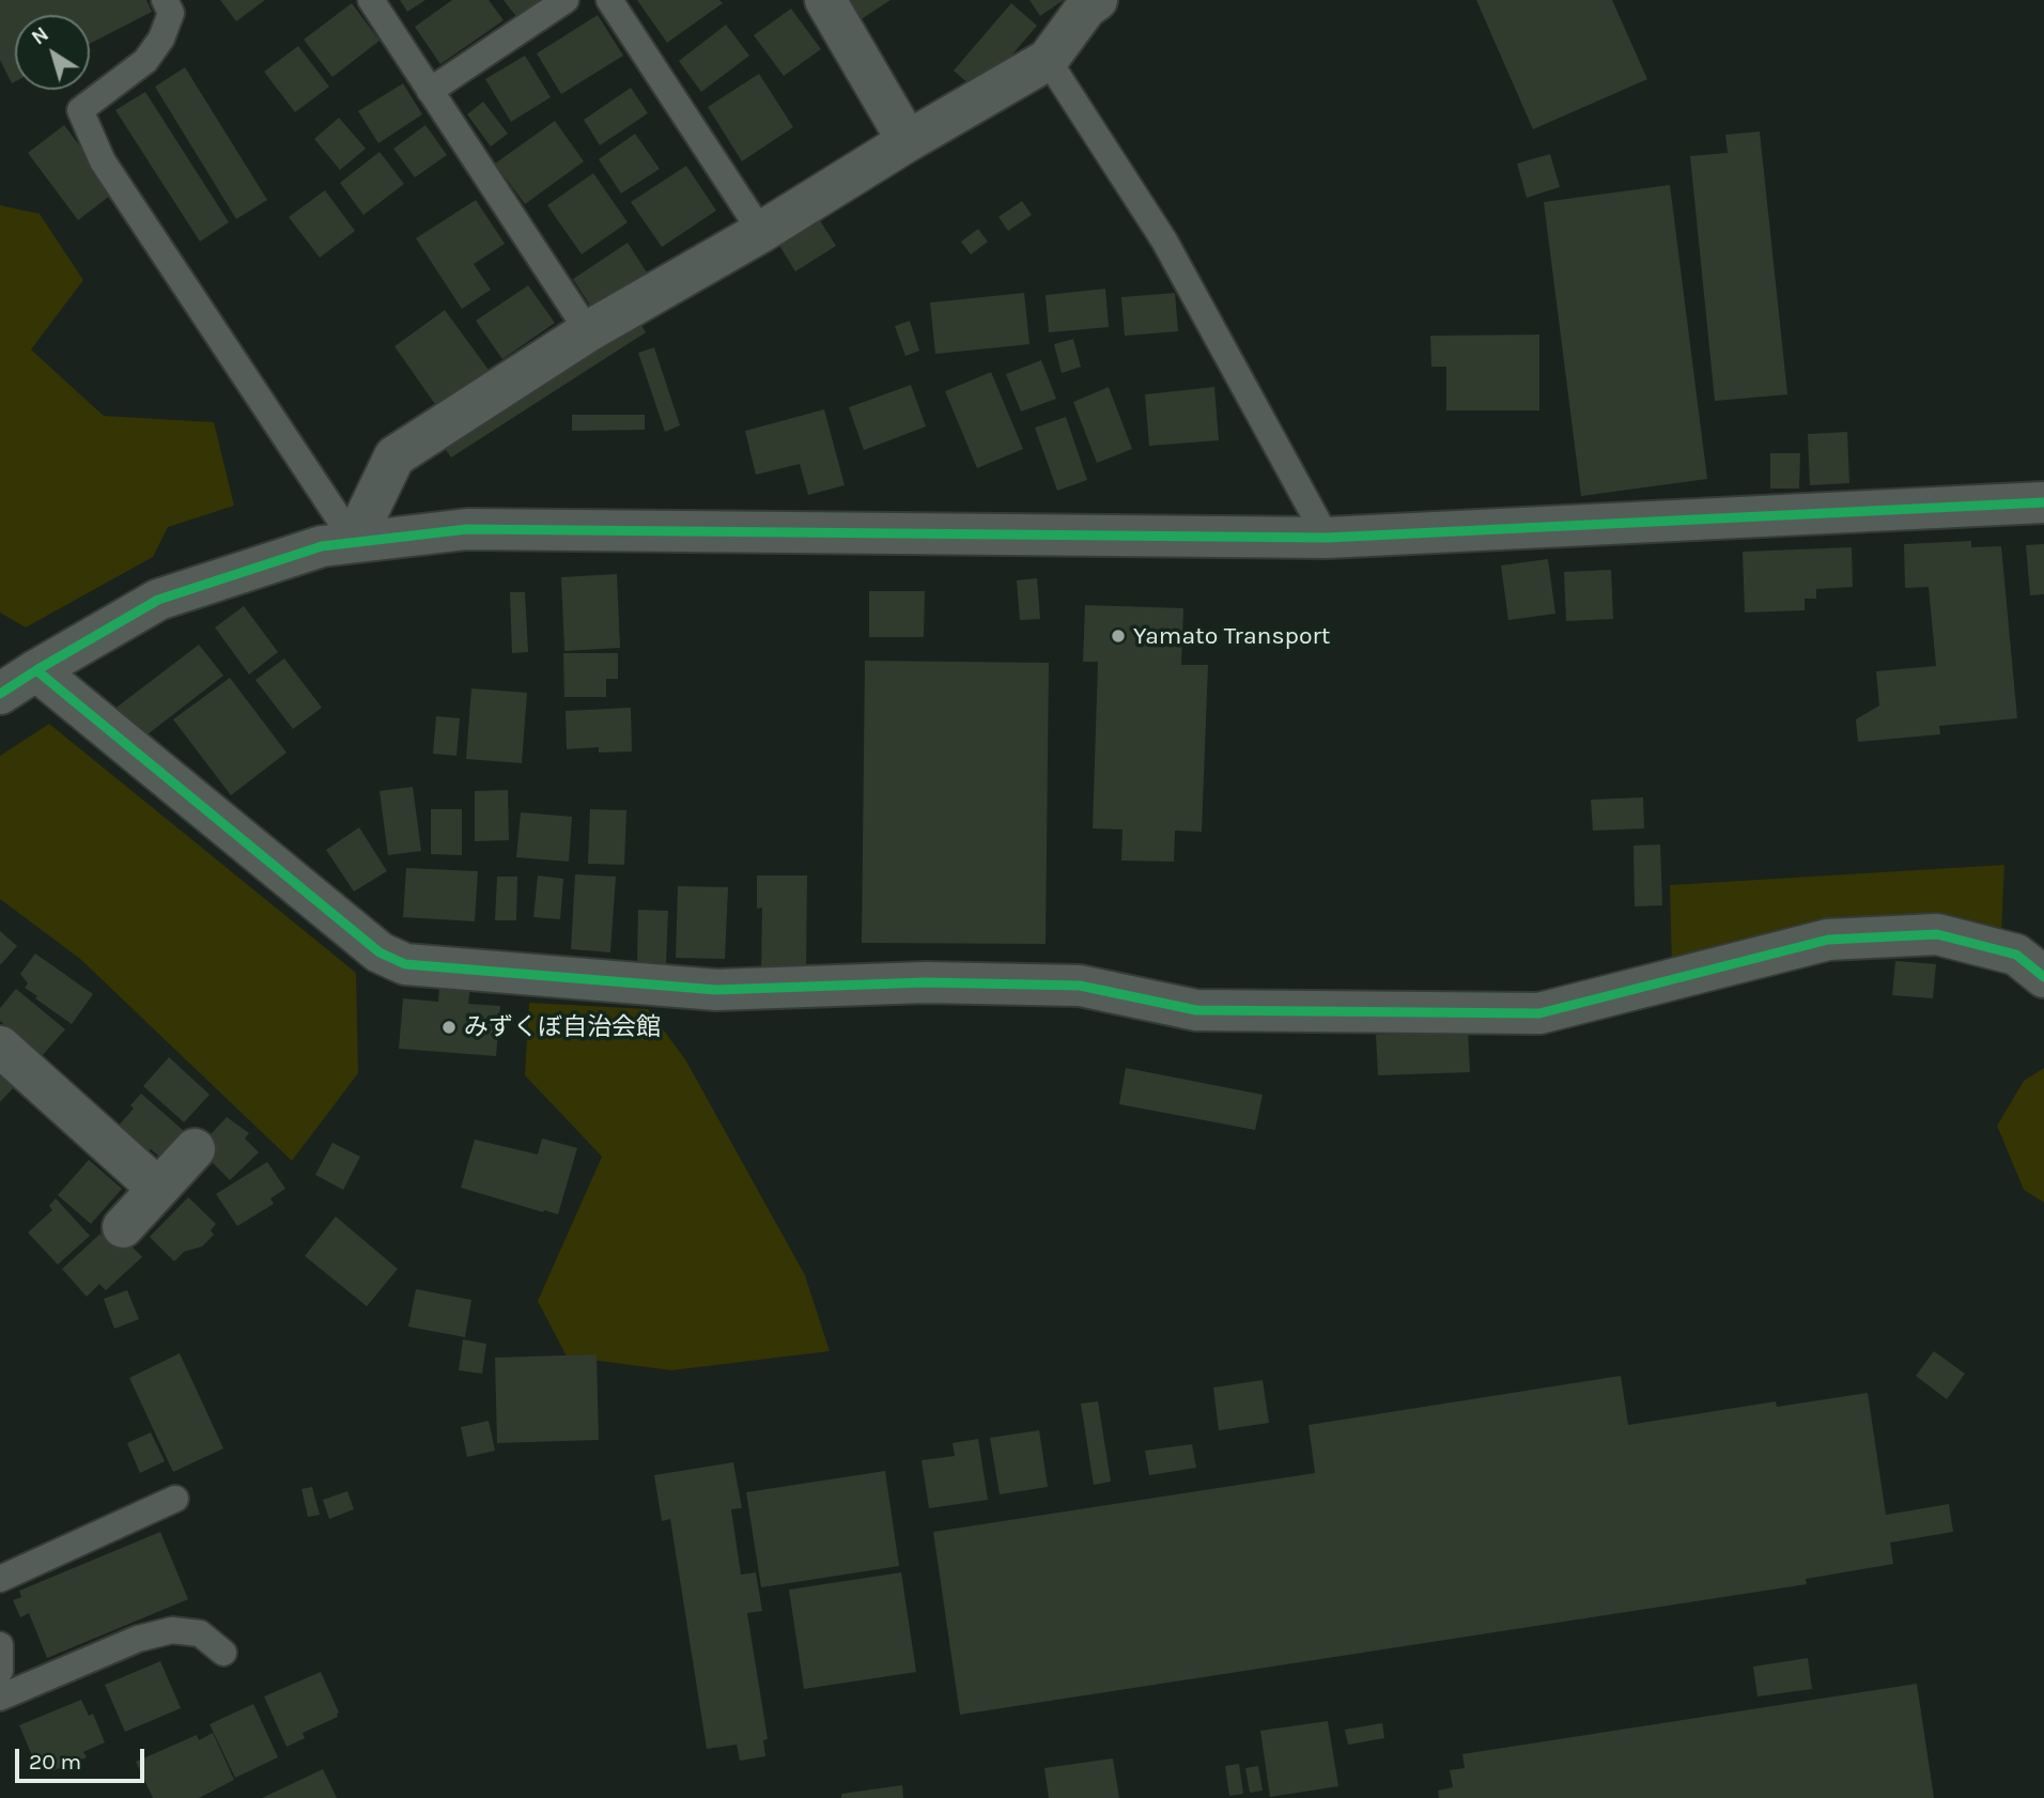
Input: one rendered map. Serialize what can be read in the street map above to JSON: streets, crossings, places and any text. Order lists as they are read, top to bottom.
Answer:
{
  "places": ["Yamato Transport", "みずくぼ自治会館"],
  "scale_bar": "20 m",
  "north": "top left"
}
